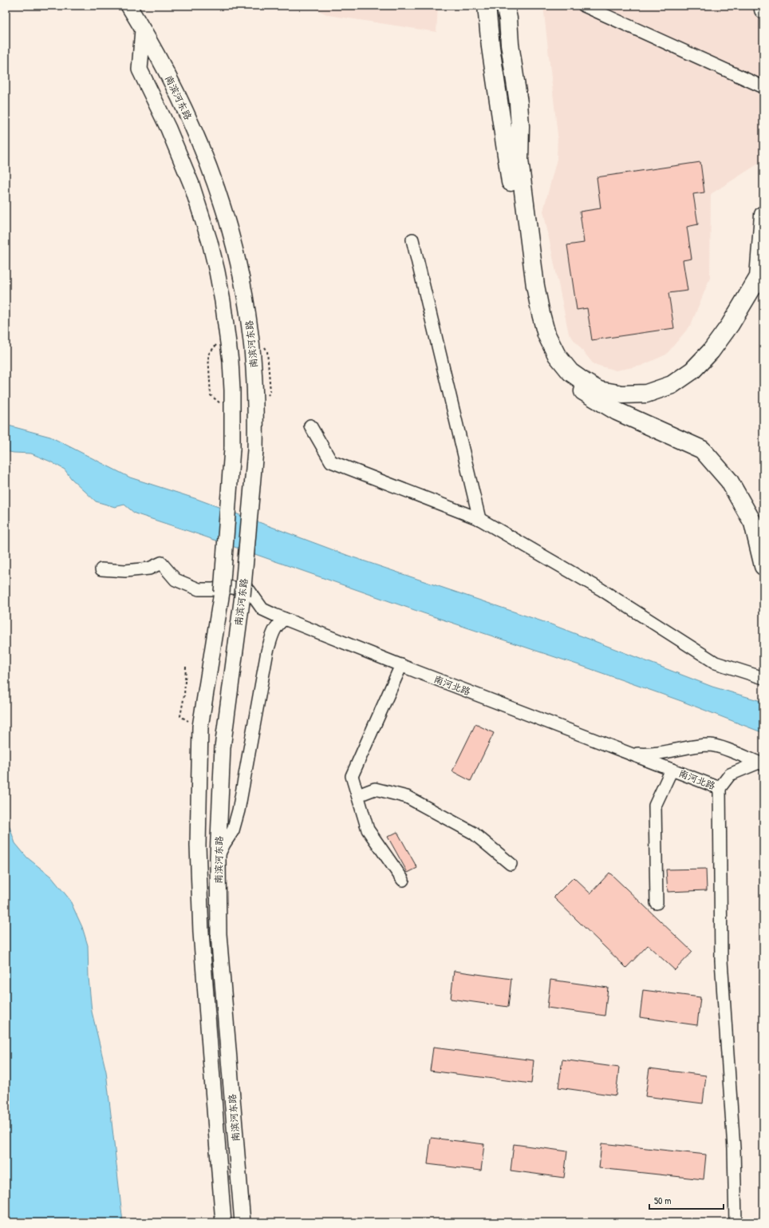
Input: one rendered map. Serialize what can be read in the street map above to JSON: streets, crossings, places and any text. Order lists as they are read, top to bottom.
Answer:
{
  "streets": {
    "main road": ["南滨河东路"],
    "street": ["南河北路"]
  },
  "scale_bar": "50 m"
}
